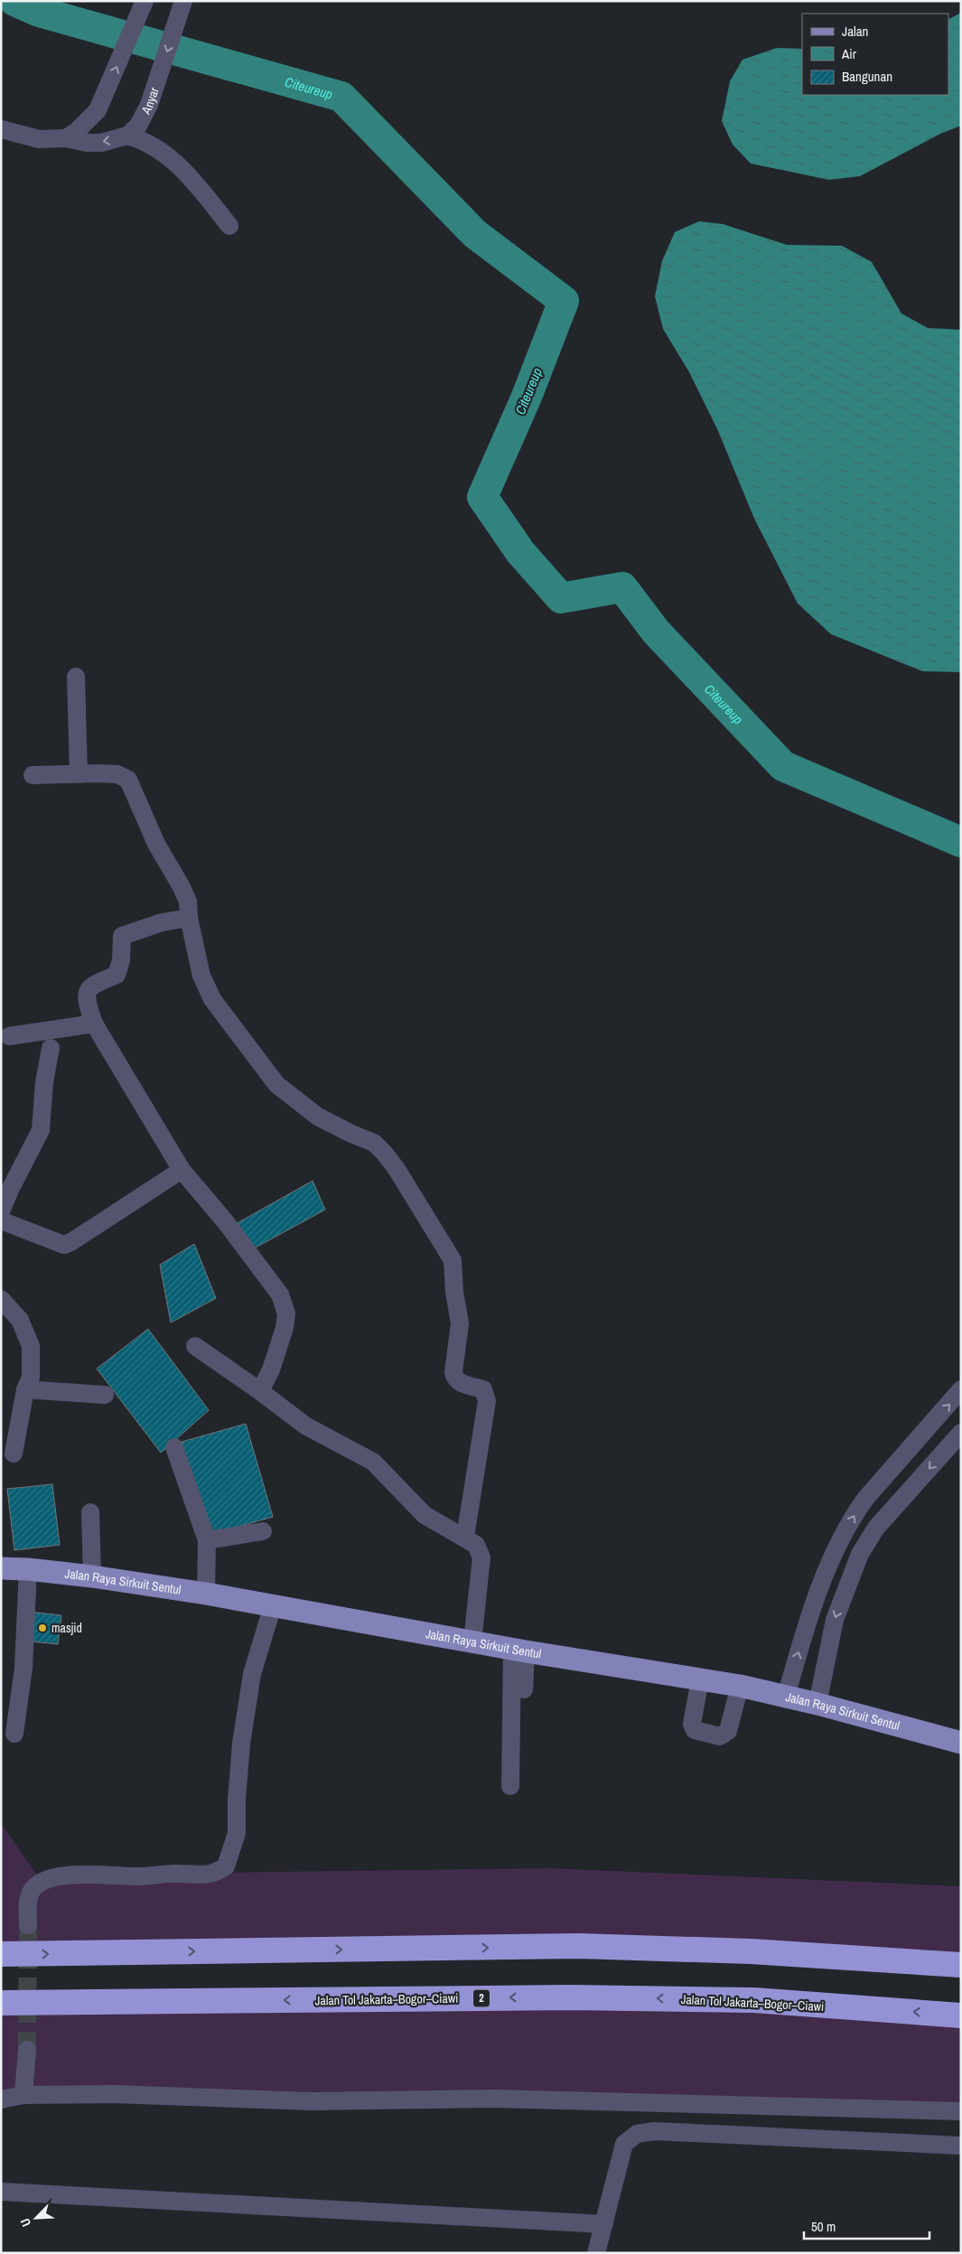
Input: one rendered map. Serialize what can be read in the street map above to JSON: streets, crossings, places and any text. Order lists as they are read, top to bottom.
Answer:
{
  "streets": {
    "highway": ["2", "Jalan Tol Jakarta–Bogor–Ciawi"],
    "main road": ["Jalan Raya Sirkuit Sentul"],
    "street": ["Anyar"]
  },
  "water": ["Citeureup"],
  "places": ["masjid"],
  "legend": ["Jalan", "Air", "Bangunan"],
  "scale_bar": "50 m",
  "north": "bottom left"
}
